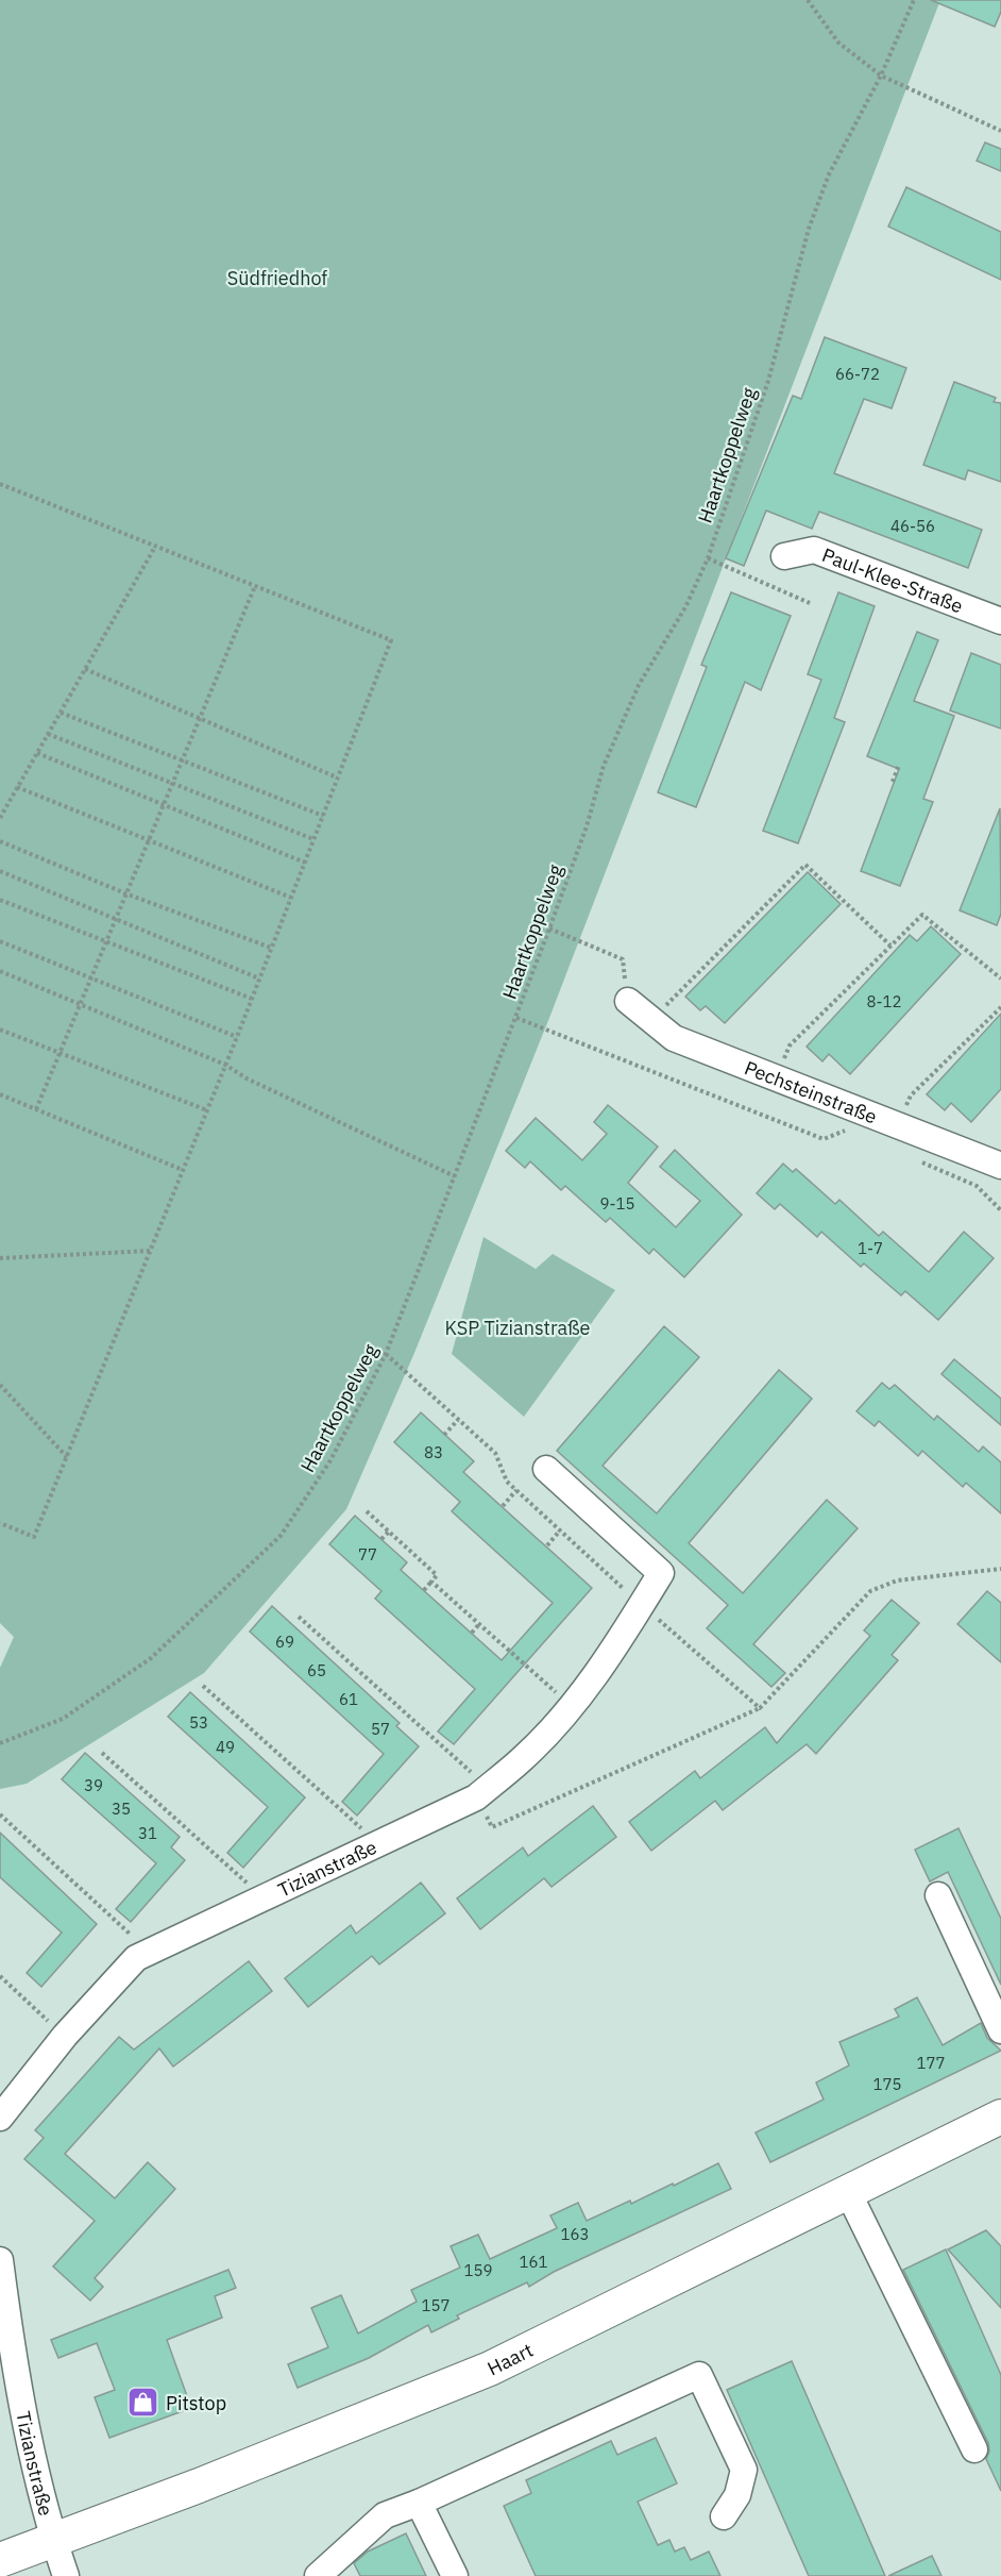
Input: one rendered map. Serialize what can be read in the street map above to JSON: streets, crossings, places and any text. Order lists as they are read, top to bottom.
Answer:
{
  "streets": {
    "main road": ["Haart"],
    "street": ["Paul-Klee-Straße", "Pechsteinstraße", "Tizianstraße"],
    "path": ["Haartkoppelweg"]
  },
  "crossings": [
    ["Tizianstraße", "Haart"]
  ],
  "parks": ["Südfriedhof", "KSP Tizianstraße"],
  "places": {
    "shop": ["Pitstop"]
  },
  "house_numbers": [
    "66-72",
    "46-56",
    "8-12",
    "9-15",
    "1-7",
    "83",
    "77",
    "69",
    "65",
    "61",
    "53",
    "57",
    "49",
    "39",
    "35",
    "31",
    "177",
    "175",
    "163",
    "161",
    "159",
    "157"
  ]
}
